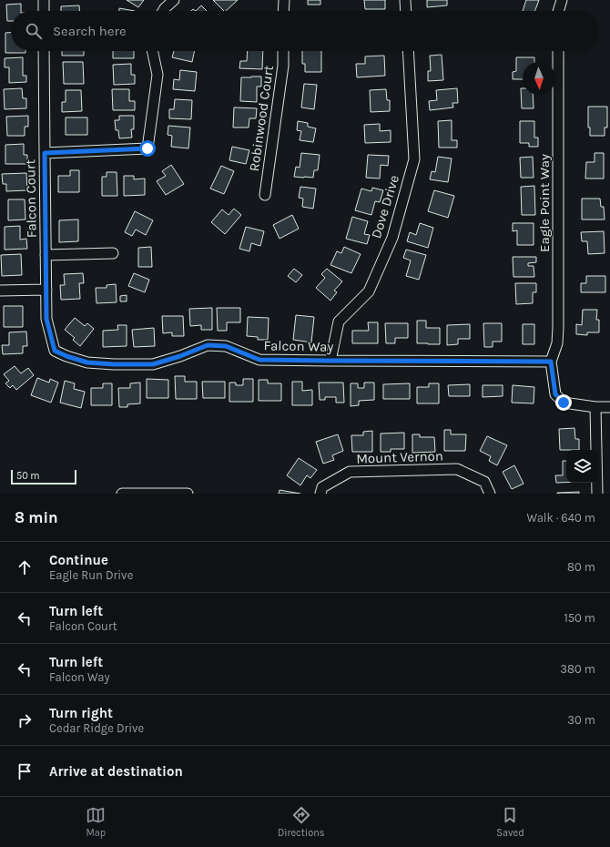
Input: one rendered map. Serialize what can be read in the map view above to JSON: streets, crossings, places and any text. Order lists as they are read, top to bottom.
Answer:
{
  "streets": {
    "street": [
      "Robinwood Court",
      "Falcon Court",
      "Eagle Point Way",
      "Dove Drive",
      "Falcon Way",
      "Mount Vernon"
    ]
  },
  "crossings": [
    ["Falcon Court", "Falcon Way"],
    ["Eagle Point Way", "Falcon Way"],
    ["Dove Drive", "Falcon Way"]
  ],
  "scale_bar": "50 m",
  "north": "bottom",
  "page": {
    "search": "Search here",
    "scale": "50 m",
    "heading": ["8 min", "Walk · 640 m"],
    "list": [
      ["Continue", "Eagle Run Drive", "80 m"],
      ["Turn left", "Falcon Court", "150 m"],
      ["Turn left", "Falcon Way", "380 m"],
      ["Turn right", "Cedar Ridge Drive", "30 m"],
      "Arrive at destination"
    ],
    "nav": ["Map", "Directions", "Saved"]
  }
}
